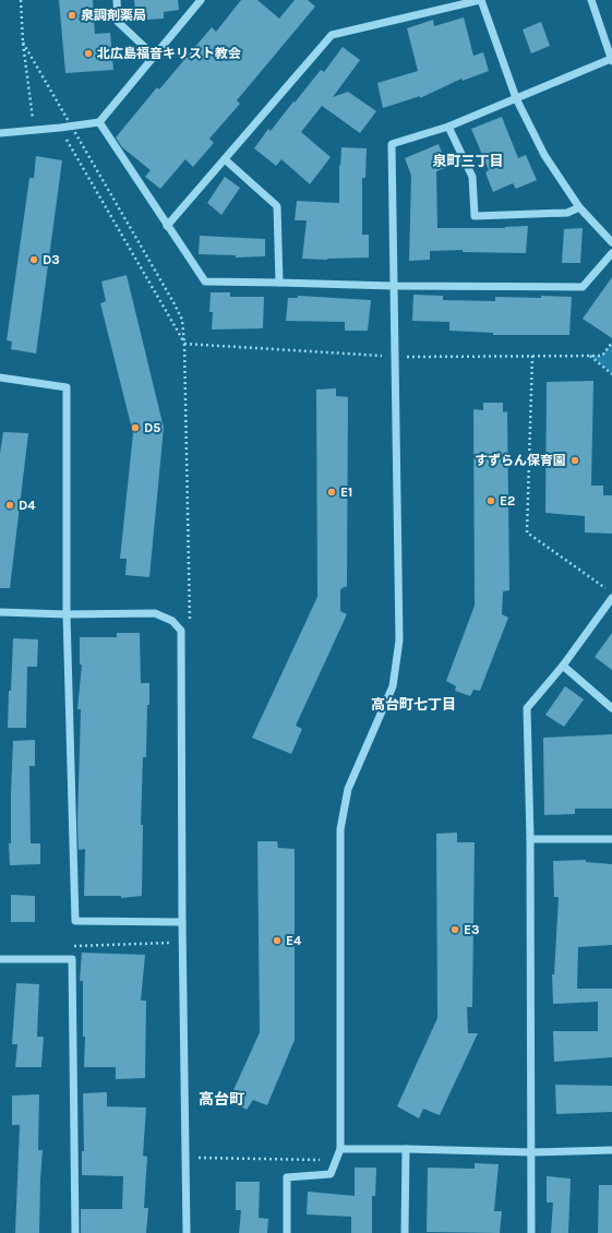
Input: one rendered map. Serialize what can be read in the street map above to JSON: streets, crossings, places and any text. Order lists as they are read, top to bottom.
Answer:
{
  "districts": ["泉町三丁目", "高台町七丁目", "高台町"],
  "places": [
    "泉調剤薬局",
    "北広島福音キリスト教会",
    "D3",
    "D5",
    "すずらん保育園",
    "E1",
    "E2",
    "D4",
    "E3",
    "E4"
  ]
}
